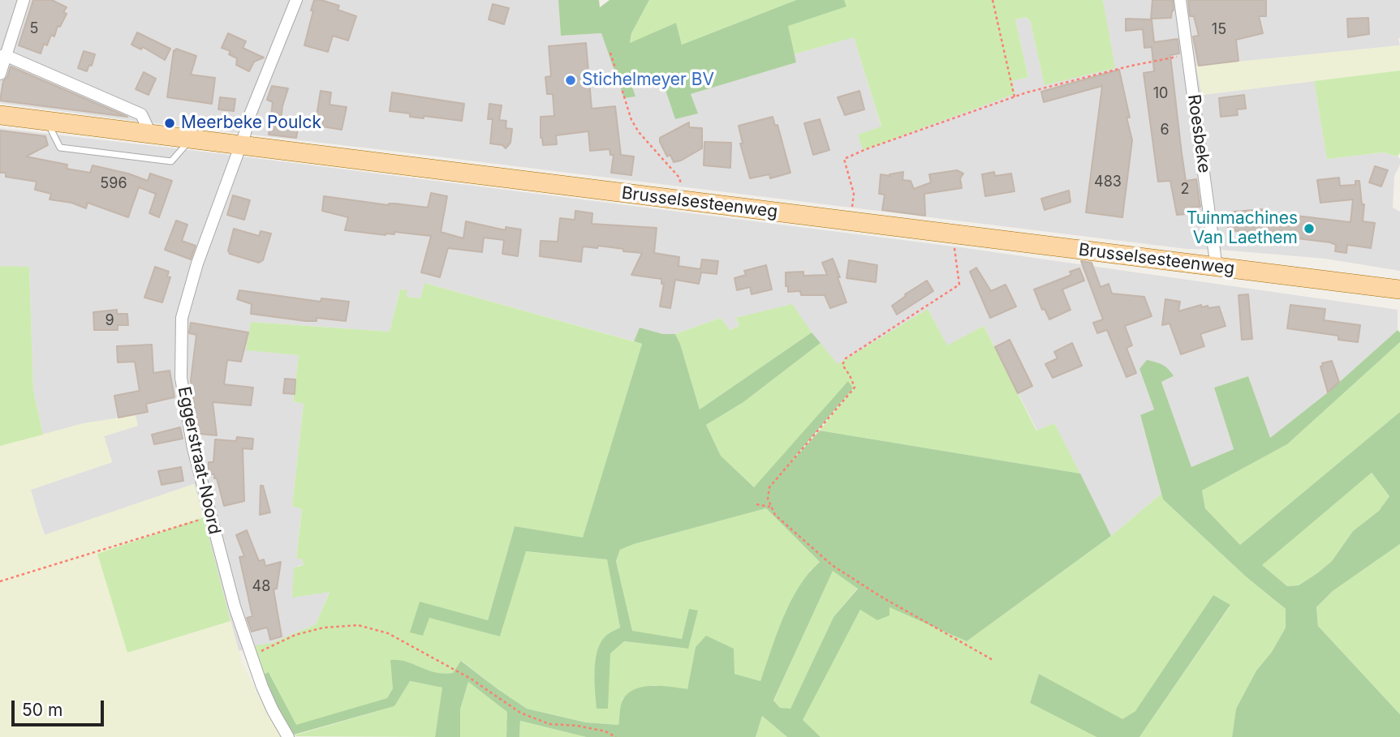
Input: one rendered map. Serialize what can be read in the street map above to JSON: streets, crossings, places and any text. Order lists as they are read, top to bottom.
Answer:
{
  "streets": {
    "main road": ["Brusselsesteenweg"],
    "street": ["Roesbeke", "Eggerstraat-Noord"]
  },
  "crossings": [
    ["Roesbeke", "Brusselsesteenweg"],
    ["Brusselsesteenweg", "Eggerstraat-Noord"]
  ],
  "places": ["Stichelmeyer BV", "Meerbeke Poulck", "Tuinmachines Van Laethem"],
  "house_numbers": [
    "5",
    "15",
    "10",
    "6",
    "483",
    "596",
    "2",
    "9",
    "48"
  ],
  "scale_bar": "50 m"
}
